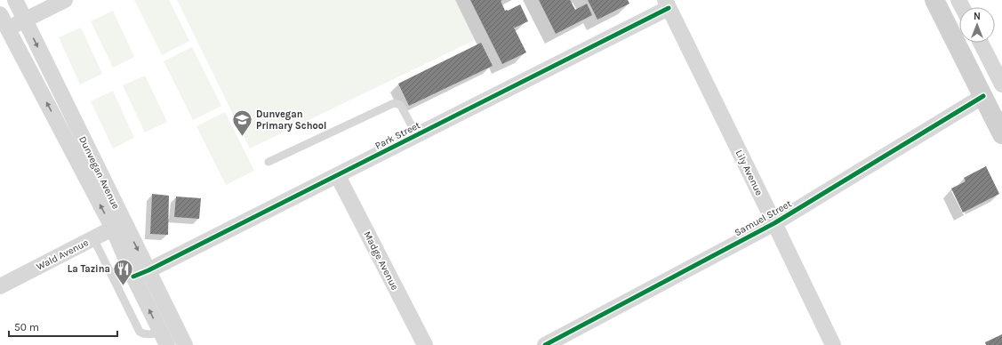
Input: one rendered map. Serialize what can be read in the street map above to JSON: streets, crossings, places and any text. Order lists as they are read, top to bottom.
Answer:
{
  "streets": {
    "street": [
      "Park Street",
      "Dunvegan Avenue",
      "Lily Avenue",
      "Samuel Street",
      "Wald Avenue",
      "Madge Avenue"
    ]
  },
  "crossings": [
    ["Park Street", "Dunvegan Avenue"],
    ["Park Street", "Lily Avenue"],
    ["Park Street", "Madge Avenue"],
    ["Dunvegan Avenue", "Wald Avenue"],
    ["Lily Avenue", "Samuel Street"]
  ],
  "places": {
    "school or university": ["Dunvegan Primary School"],
    "restaurant": ["La Tazina"]
  },
  "scale_bar": "50 m",
  "north": "top"
}
